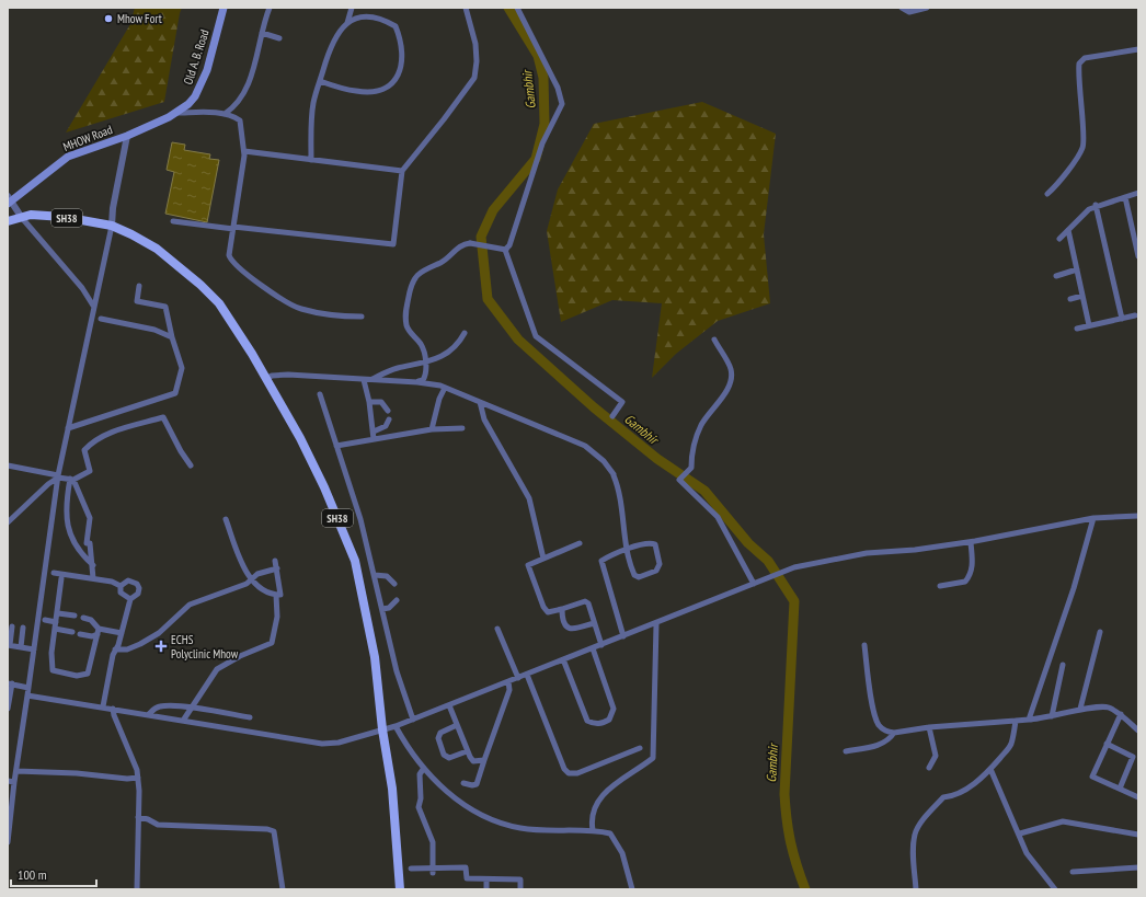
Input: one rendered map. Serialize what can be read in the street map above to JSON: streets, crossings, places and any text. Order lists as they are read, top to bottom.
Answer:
{
  "streets": {
    "main road": ["Old A. B. Road", "MHOW Road", "SH38"]
  },
  "crossings": [
    ["Old A. B. Road", "MHOW Road"],
    ["MHOW Road", "SH38"]
  ],
  "water": ["Gambhir"],
  "places": {
    "other": ["Mhow Fort"],
    "health": ["ECHS Polyclinic Mhow"]
  },
  "scale_bar": "100 m"
}
